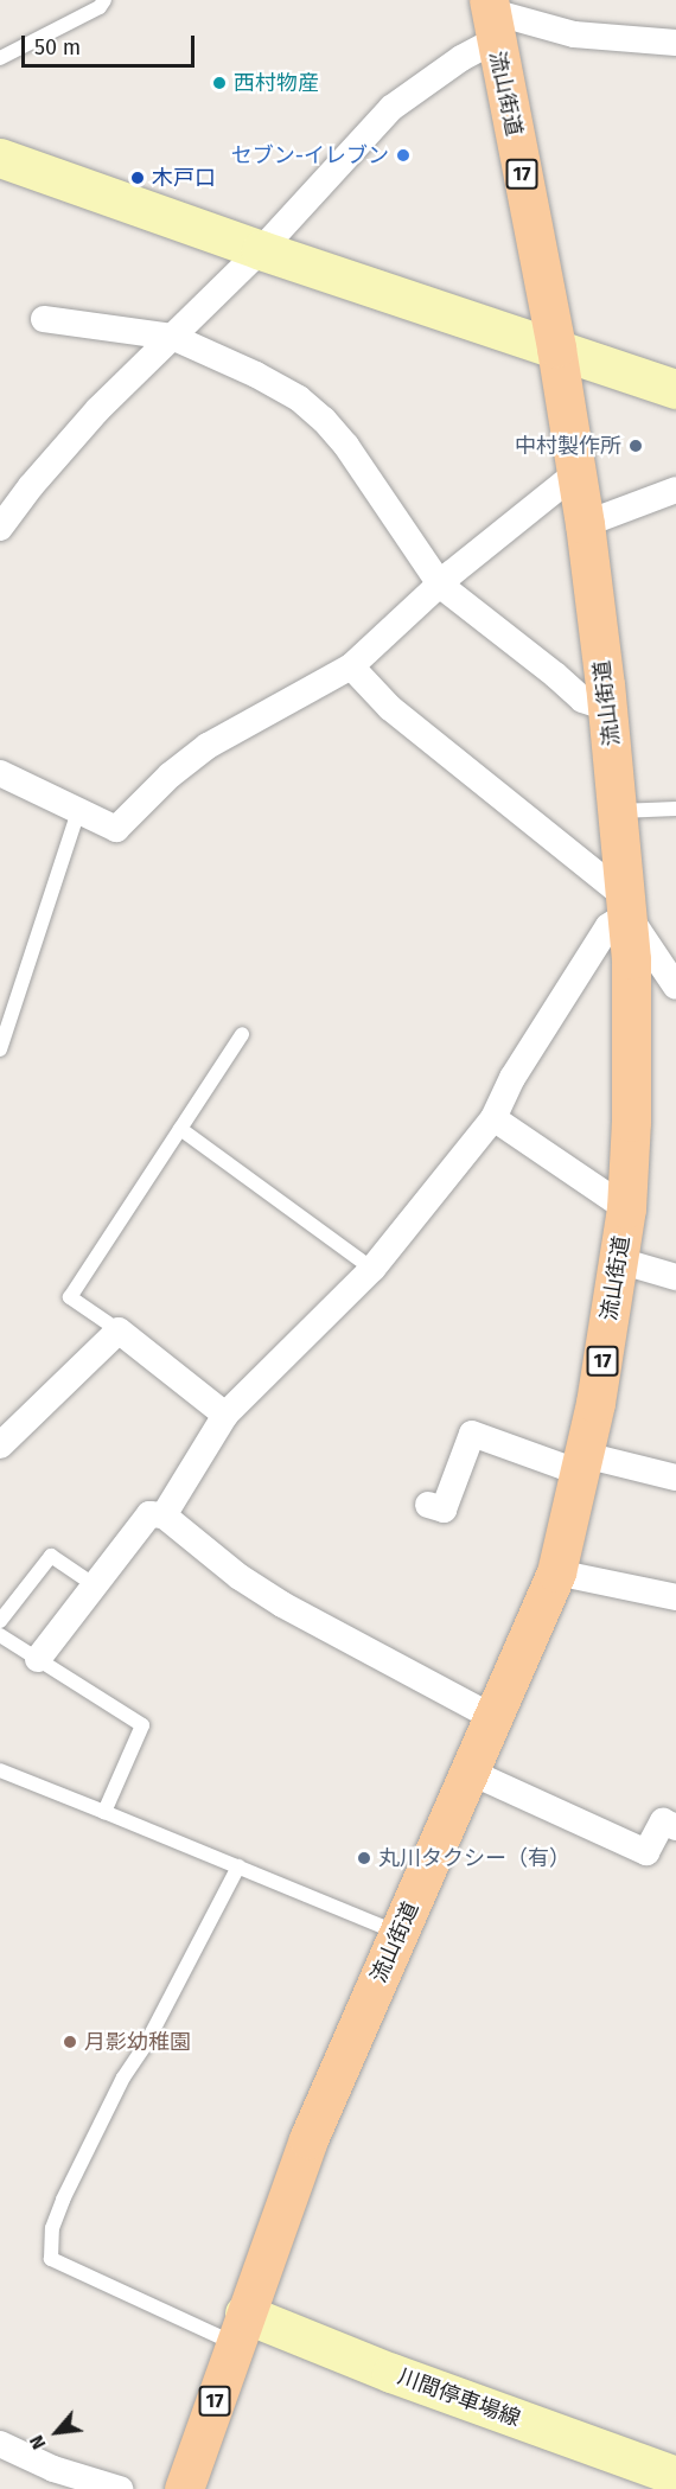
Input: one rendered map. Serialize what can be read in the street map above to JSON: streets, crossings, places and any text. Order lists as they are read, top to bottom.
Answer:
{
  "streets": {
    "main road": ["流山街道", "17"],
    "street": ["川間停車場線"]
  },
  "crossings": [
    ["流山街道", "川間停車場線"]
  ],
  "places": [
    "西村物産",
    "セブン-イレブン",
    "木戸口",
    "中村製作所",
    "丸川タクシー（有）",
    "月影幼稚園"
  ],
  "scale_bar": "50 m",
  "north": "bottom left"
}
